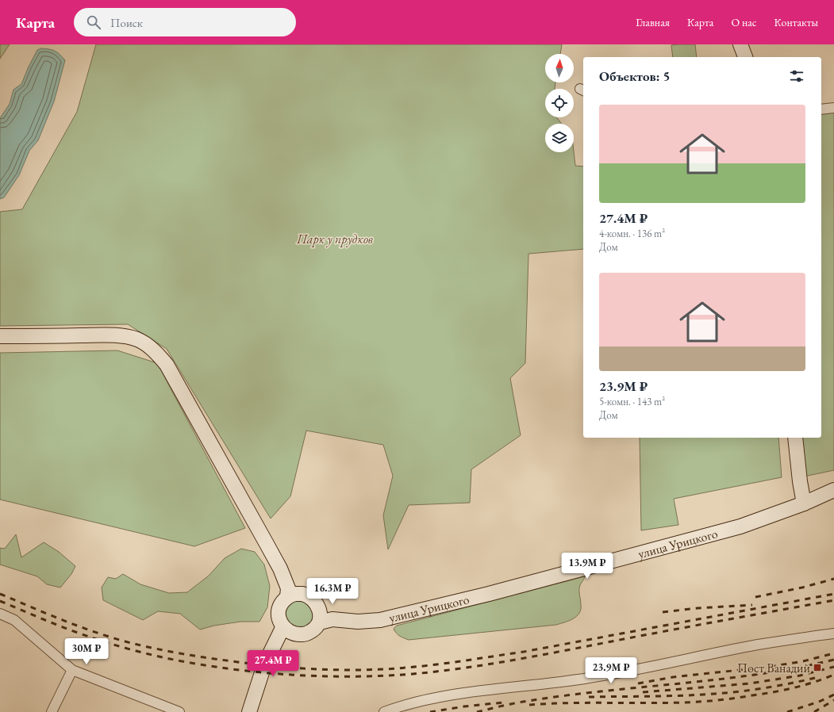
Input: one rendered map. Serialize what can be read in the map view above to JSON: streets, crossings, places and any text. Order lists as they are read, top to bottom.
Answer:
{
  "streets": {
    "street": ["улица Урицкого"]
  },
  "parks": ["Парк у прудков"],
  "places": {
    "transit": ["Пост Ванадий"]
  },
  "north": "top",
  "page": {
    "header": "Карта",
    "search": "Поиск",
    "nav": [
      "Главная",
      "Карта",
      "О нас",
      "Контакты"
    ],
    "heading": "Объектов: 5",
    "list": [
      {
        "name": "27.4M ₽",
        "note": "4-комн. · 136 m² · Дом"
      },
      {
        "name": "23.9M ₽",
        "note": "5-комн. · 143 m² · Дом"
      }
    ],
    "price": [
      "13.9M ₽",
      "16.3M ₽",
      "30M ₽",
      "27.4M ₽",
      "23.9M ₽"
    ]
  }
}
